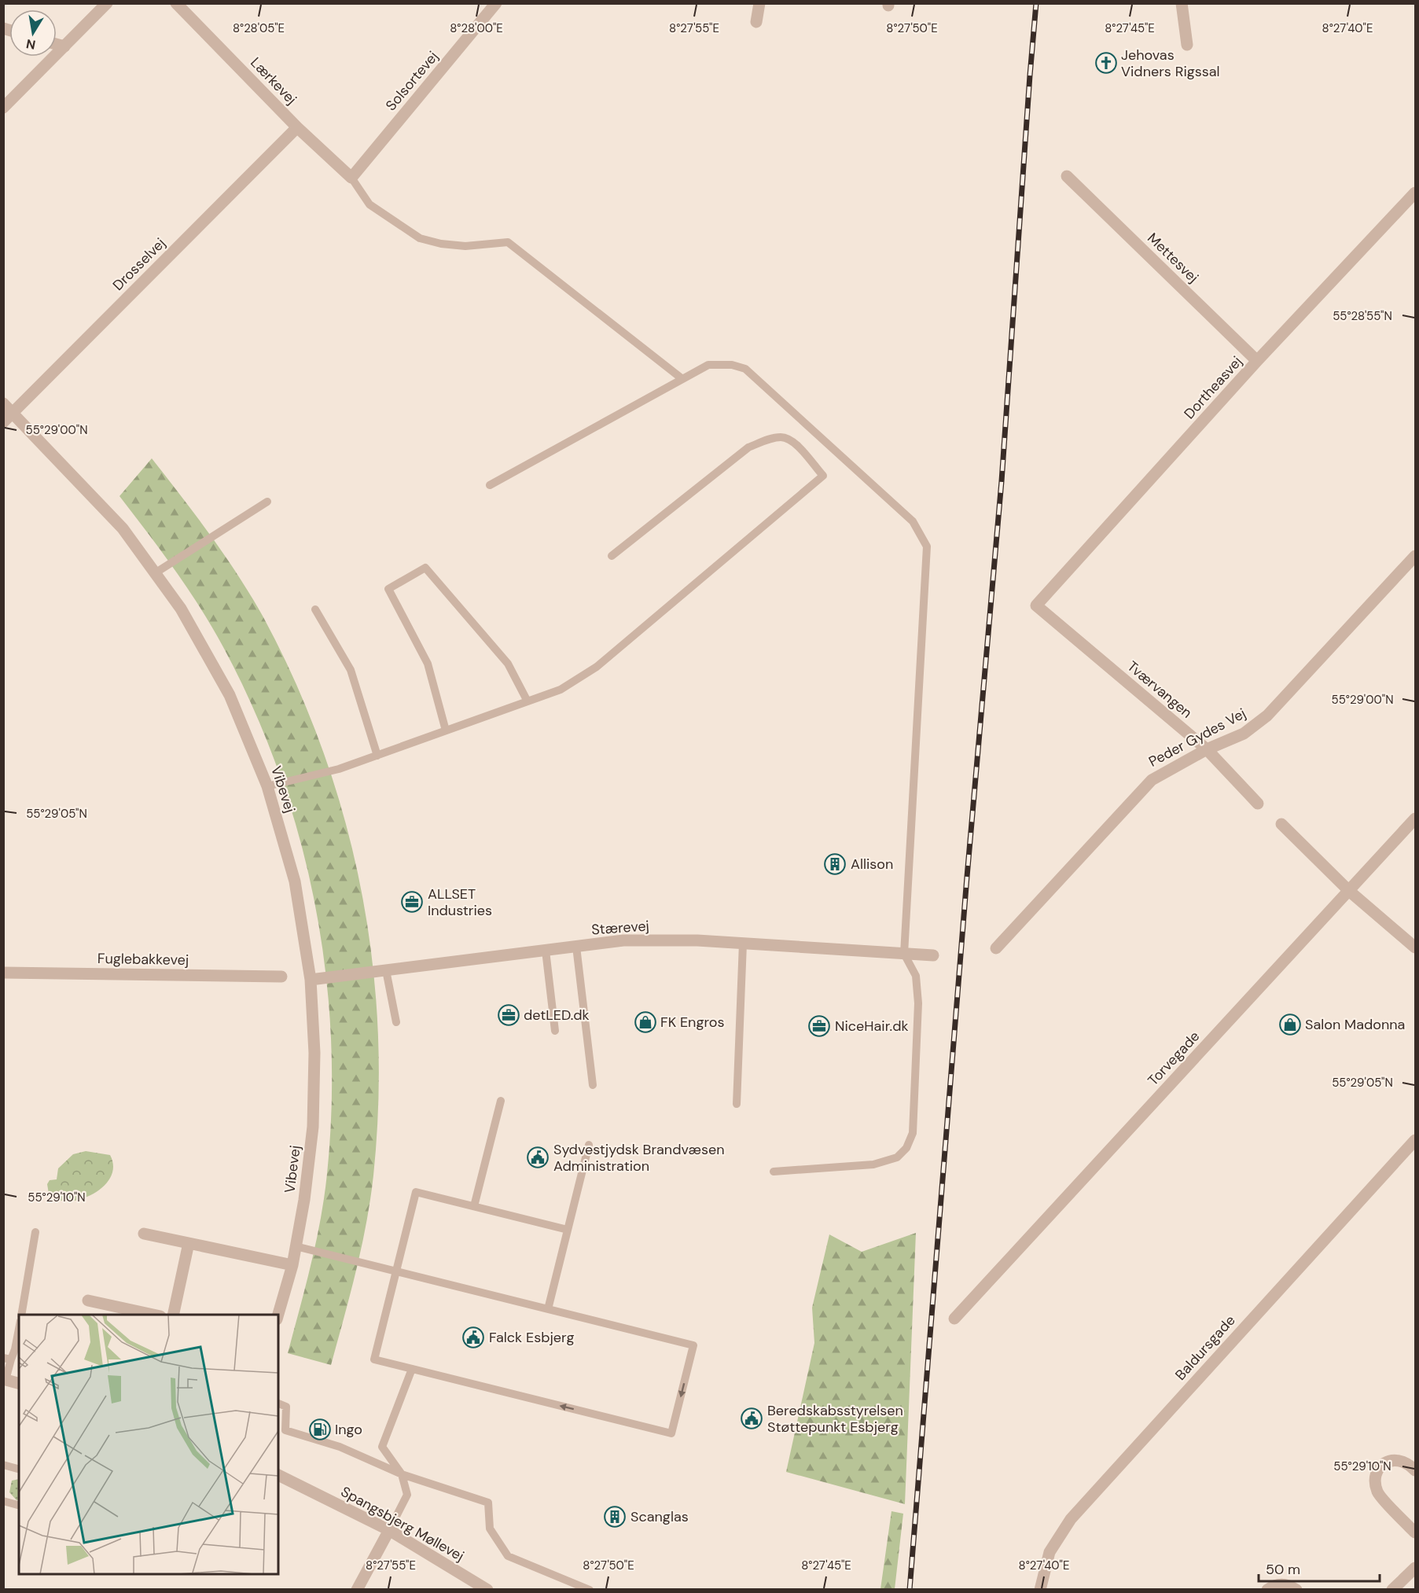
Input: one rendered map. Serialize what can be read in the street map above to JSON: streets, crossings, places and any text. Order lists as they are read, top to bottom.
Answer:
{
  "streets": {
    "street": [
      "Lærkevej",
      "Solsortevej",
      "Mettesvej",
      "Drosselvej",
      "Dortheasvej",
      "Tværvangen",
      "Peder Gydes Vej",
      "Vibevej",
      "Stærevej",
      "Fuglebakkevej",
      "Torvegade",
      "Baldursgade",
      "Spangsbjerg Møllevej"
    ]
  },
  "crossings": [
    ["Lærkevej", "Solsortevej"],
    ["Lærkevej", "Drosselvej"],
    ["Mettesvej", "Dortheasvej"],
    ["Drosselvej", "Vibevej"],
    ["Dortheasvej", "Tværvangen"],
    ["Tværvangen", "Peder Gydes Vej"],
    ["Vibevej", "Stærevej"]
  ],
  "places": {
    "church": ["Jehovas Vidners Rigssal"],
    "building": ["Allison", "Scanglas"],
    "office": ["ALLSET Industries", "detLED.dk", "NiceHair.dk"],
    "shop": ["FK Engros", "Salon Madonna"],
    "public building": ["Sydvestjydsk Brandvæsen Administration", "Falck Esbjerg", "Beredskabsstyrelsen Støttepunkt Esbjerg"],
    "fuel station": ["Ingo"]
  },
  "scale_bar": "50 m",
  "north": "bottom",
  "coordinates": [
    "8°28'00\"E",
    "8°27'55\"E",
    "8°27'50\"E",
    "8°27'45\"E",
    "8°27'40\"E",
    "8°28'05\"E",
    "55°28'55\"N",
    "55°29'00\"N",
    "55°29'05\"N",
    "55°29'10\"N"
  ]
}
